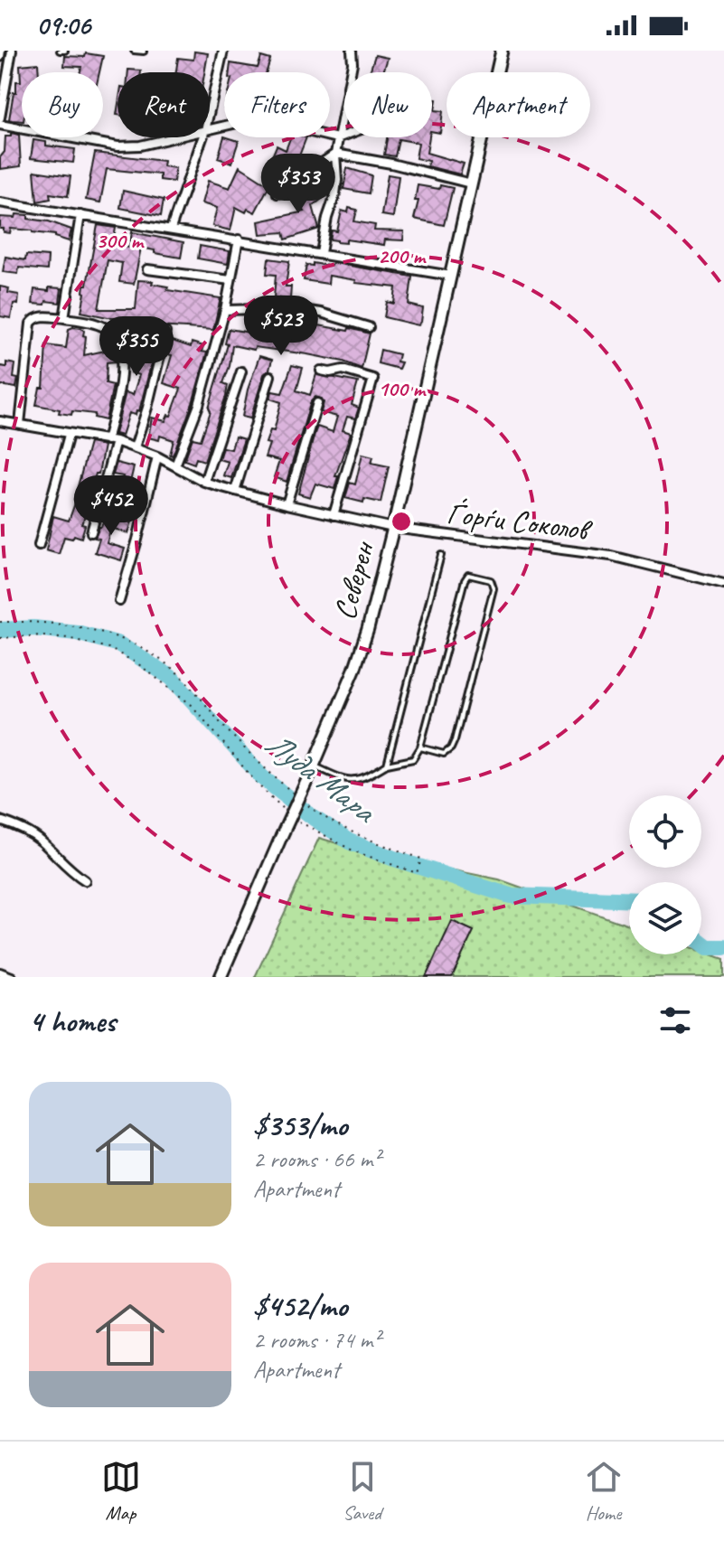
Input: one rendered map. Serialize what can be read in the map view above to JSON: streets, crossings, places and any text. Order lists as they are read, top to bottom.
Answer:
{
  "streets": {
    "main road": ["Северен"],
    "street": ["Ѓорѓи Соколов"]
  },
  "crossings": [
    ["Ѓорѓи Соколов", "Северен"]
  ],
  "water": ["Луда Мара"],
  "page": {
    "status": "09:06",
    "chip": [
      "Buy",
      "Rent",
      "Filters",
      "New",
      "Apartment"
    ],
    "price": [
      "$353",
      "$523",
      "$355",
      "$452"
    ],
    "heading": "4 homes",
    "list": [
      {
        "name": "$353/mo",
        "note": "2 rooms · 66 m² · Apartment"
      },
      {
        "name": "$452/mo",
        "note": "2 rooms · 74 m² · Apartment"
      }
    ],
    "tabs": ["Map", "Saved", "Home"]
  },
  "rings": ["300 m", "200 m", "100 m"]
}
